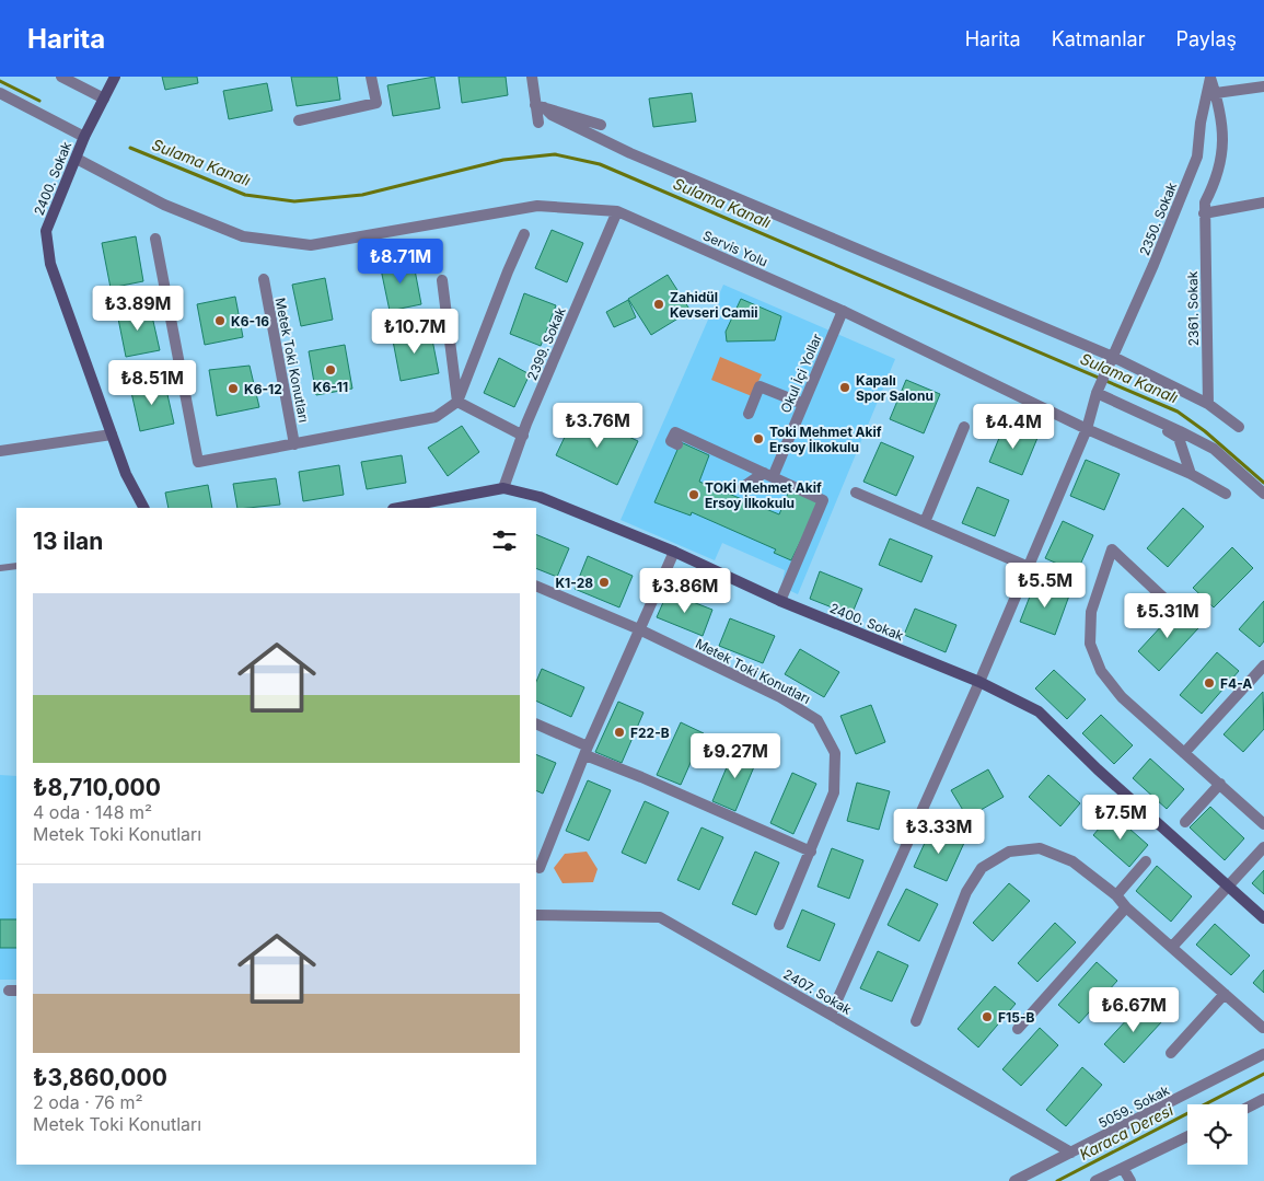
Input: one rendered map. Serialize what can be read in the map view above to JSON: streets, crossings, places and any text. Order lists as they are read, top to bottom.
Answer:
{
  "streets": {
    "main road": ["2400. Sokak"],
    "street": [
      "2350. Sokak",
      "Servis Yolu",
      "2361. Sokak",
      "2399. Sokak",
      "Metek Toki Konutları",
      "Okul İçi Yollar",
      "2407. Sokak",
      "5059. Sokak"
    ]
  },
  "crossings": [
    ["2400. Sokak", "2350. Sokak"],
    ["2400. Sokak", "Servis Yolu"],
    ["2400. Sokak", "2399. Sokak"],
    ["2350. Sokak", "Servis Yolu"],
    ["2350. Sokak", "2361. Sokak"],
    ["2350. Sokak", "2407. Sokak"],
    ["Servis Yolu", "2399. Sokak"],
    ["Servis Yolu", "Okul İçi Yollar"],
    ["2407. Sokak", "5059. Sokak"]
  ],
  "water": ["Sulama Kanalı", "Karaca Deresi"],
  "places": [
    "Zahidül Kevseri Camii",
    "K6-16",
    "K6-11",
    "Kapalı Spor Salonu",
    "K6-12",
    "Toki Mehmet Akif Ersoy İlkokulu",
    "TOKİ Mehmet Akif Ersoy İlkokulu",
    "K1-28",
    "F4-A",
    "F22-B",
    "F15-B"
  ],
  "page": {
    "header": "Harita",
    "nav": ["Harita", "Katmanlar", "Paylaş"],
    "price": [
      "₺8.71M",
      "₺3.89M",
      "₺10.7M",
      "₺8.51M",
      "₺3.76M",
      "₺4.4M",
      "₺5.5M",
      "₺3.86M",
      "₺5.31M",
      "₺9.27M",
      "₺7.5M",
      "₺3.33M",
      "₺6.67M"
    ],
    "heading": "13 ilan",
    "list": [
      {
        "name": "₺8,710,000",
        "note": "4 oda · 148 m² · Metek Toki Konutları"
      },
      {
        "name": "₺3,860,000",
        "note": "2 oda · 76 m² · Metek Toki Konutları"
      }
    ]
  }
}
